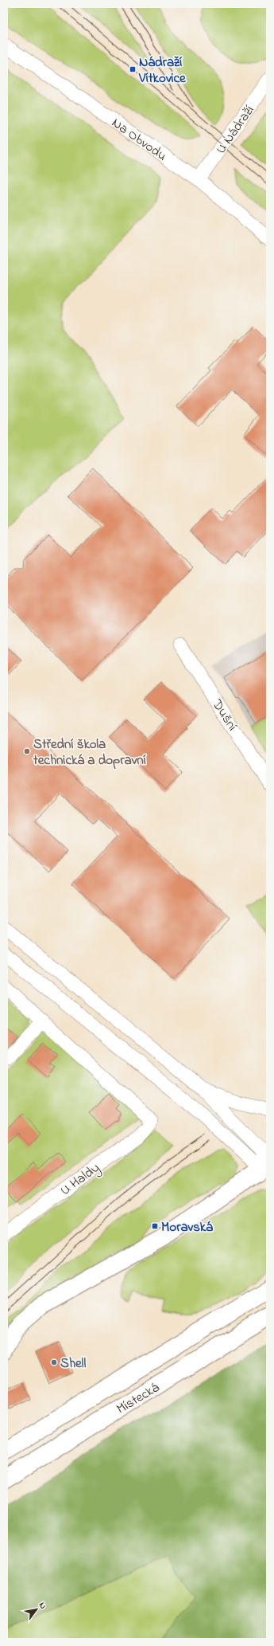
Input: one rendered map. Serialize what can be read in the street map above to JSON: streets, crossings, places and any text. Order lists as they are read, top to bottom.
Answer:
{
  "streets": {
    "highway": ["Místecká"],
    "street": [
      "U Nádraží",
      "Na Obvodu",
      "Dušní",
      "U Haldy"
    ]
  },
  "crossings": [
    ["U Nádraží", "Na Obvodu"]
  ],
  "places": {
    "transit": ["Nádraží Vítkovice", "Moravská"],
    "other": ["Střední škola technická a dopravní", "Shell"]
  },
  "north": "top right"
}
